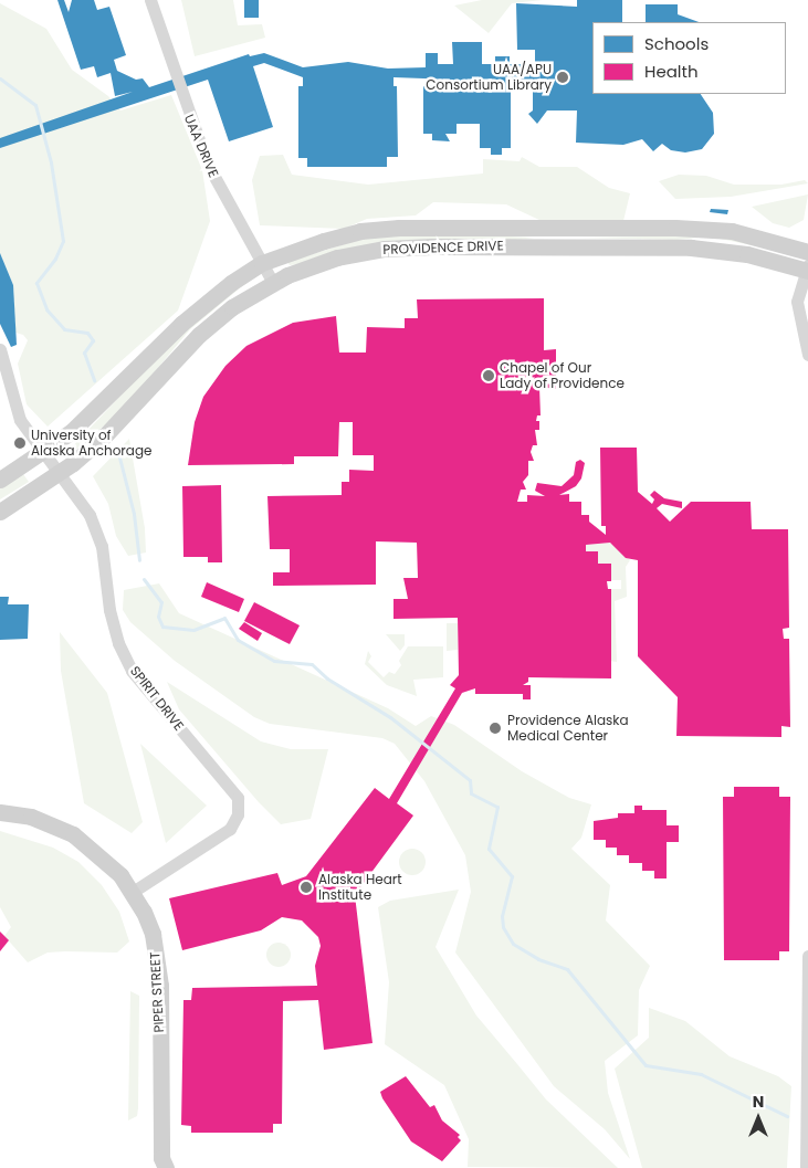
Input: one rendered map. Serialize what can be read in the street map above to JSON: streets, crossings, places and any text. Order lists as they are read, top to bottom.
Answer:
{
  "streets": {
    "main road": ["PROVIDENCE DRIVE", "PIPER STREET"],
    "street": ["UAA DRIVE", "SPIRIT DRIVE"]
  },
  "crossings": [
    ["UAA DRIVE", "PROVIDENCE DRIVE"],
    ["PROVIDENCE DRIVE", "SPIRIT DRIVE"],
    ["SPIRIT DRIVE", "PIPER STREET"]
  ],
  "places": [
    "UAA/APU Consortium Library",
    "Chapel of Our Lady of Providence",
    "University of Alaska Anchorage",
    "Providence Alaska Medical Center",
    "Alaska Heart Institute"
  ],
  "legend": ["Schools", "Health"],
  "north": "top"
}
